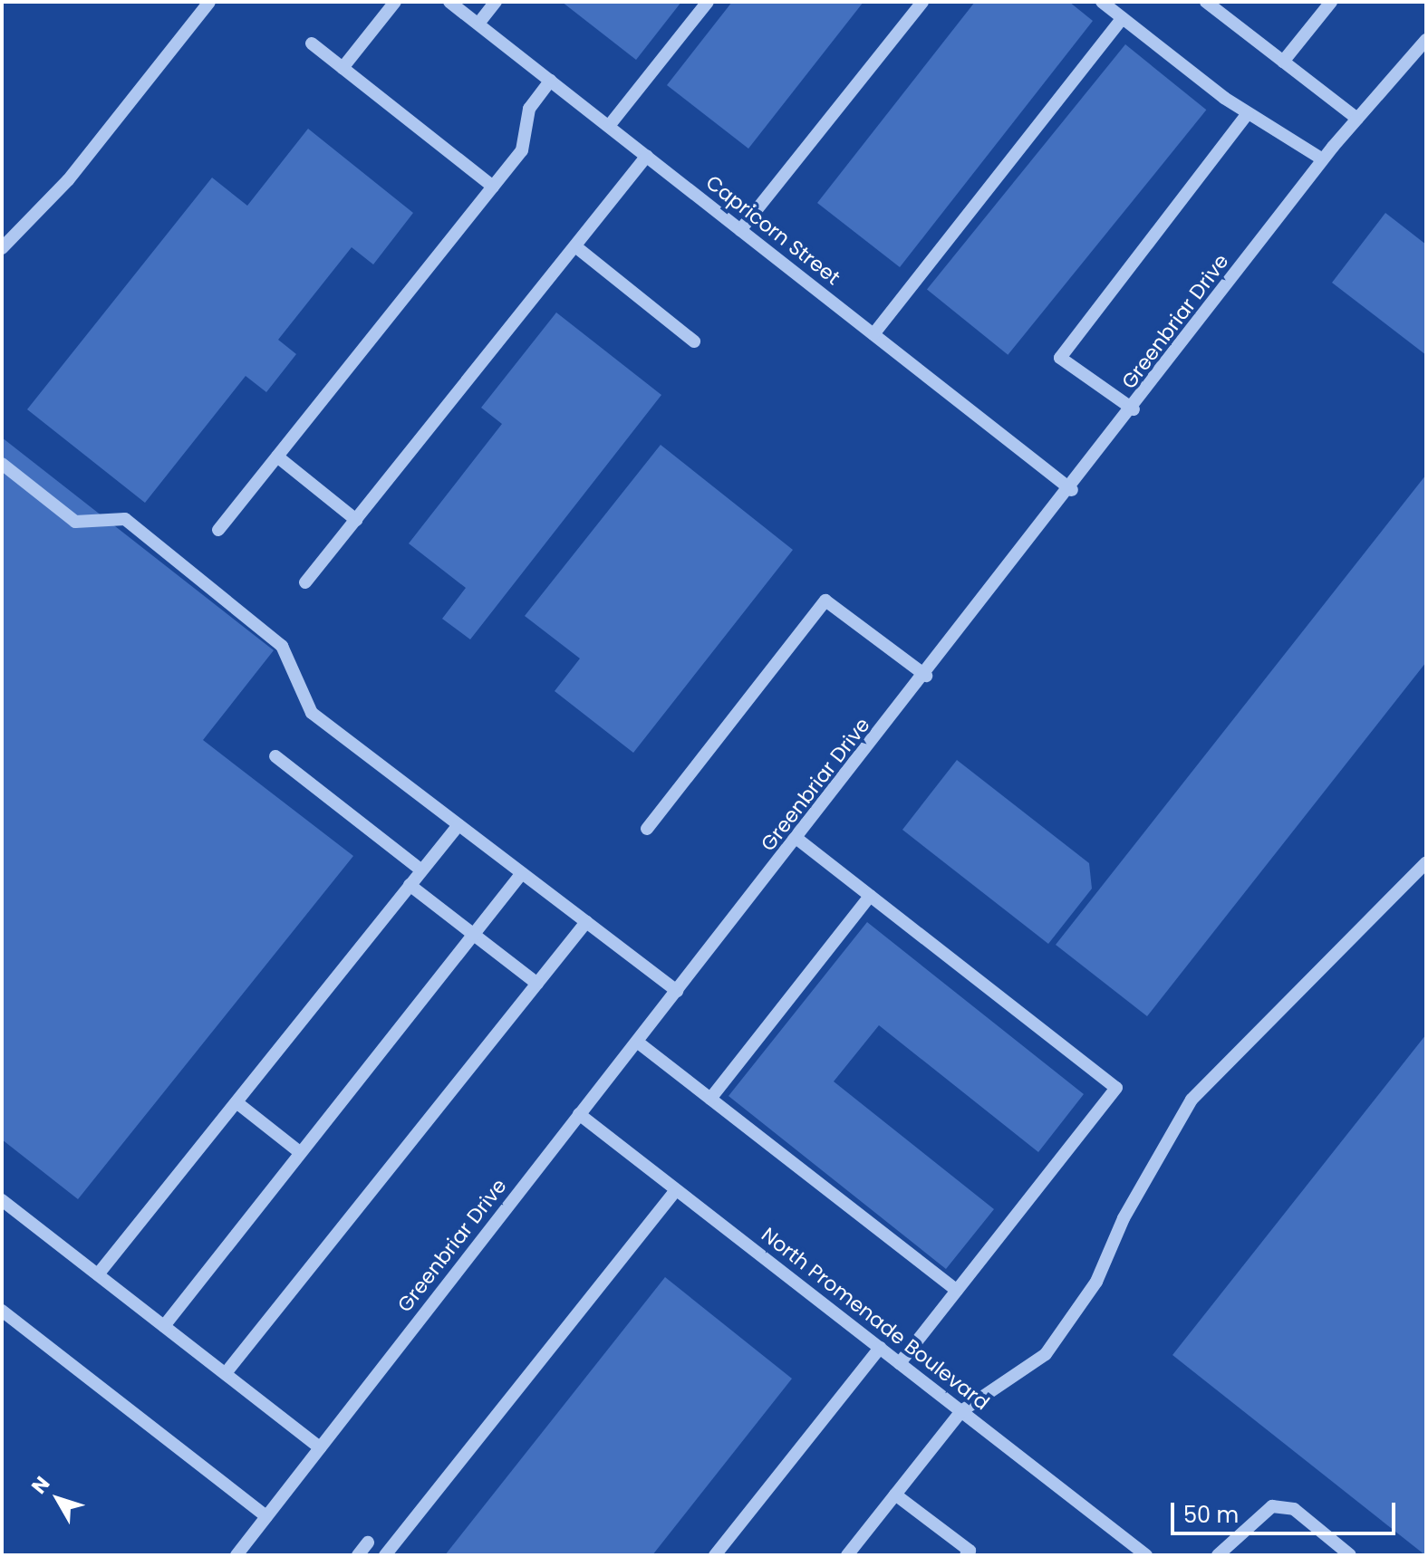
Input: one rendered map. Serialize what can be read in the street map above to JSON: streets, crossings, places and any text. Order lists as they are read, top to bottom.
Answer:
{
  "streets": {
    "street": ["Capricorn Street", "Greenbriar Drive", "North Promenade Boulevard"]
  },
  "crossings": [
    ["Capricorn Street", "Greenbriar Drive"],
    ["Greenbriar Drive", "North Promenade Boulevard"]
  ],
  "scale_bar": "50 m",
  "north": "top left"
}
